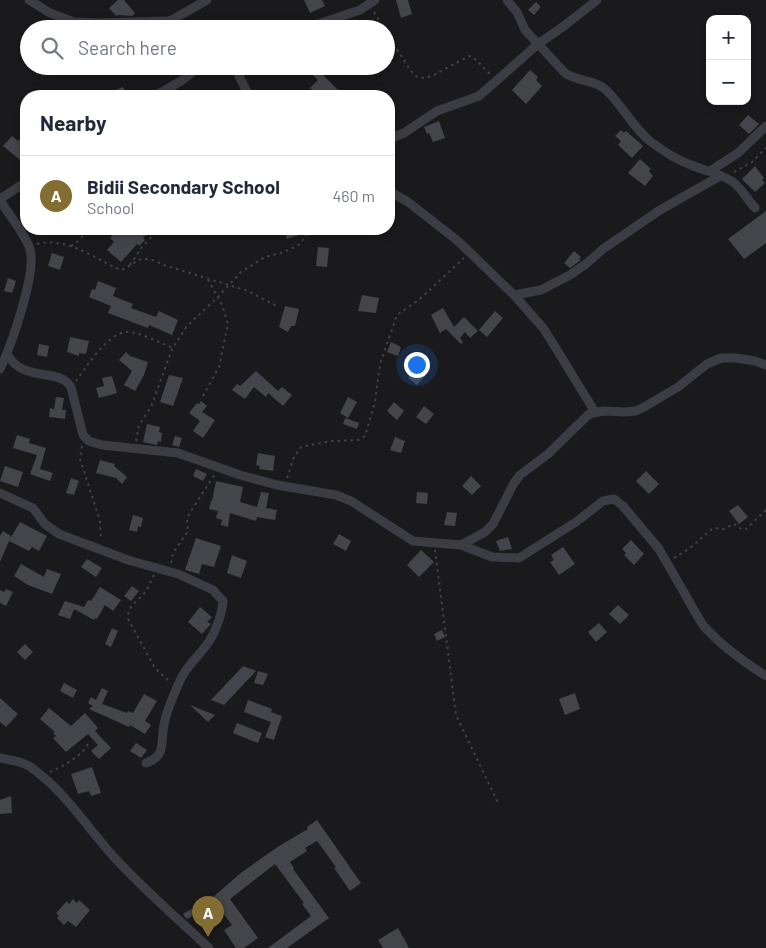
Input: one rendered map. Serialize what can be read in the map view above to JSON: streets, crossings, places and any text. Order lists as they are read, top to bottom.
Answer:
{
  "page": {
    "map_buttons": ["+", "−"],
    "search": "Search here",
    "heading": "Nearby",
    "list": [
      {
        "mark": "A",
        "name": "Bidii Secondary School",
        "note": "School",
        "value": "460 m"
      }
    ],
    "pins": "A"
  }
}
